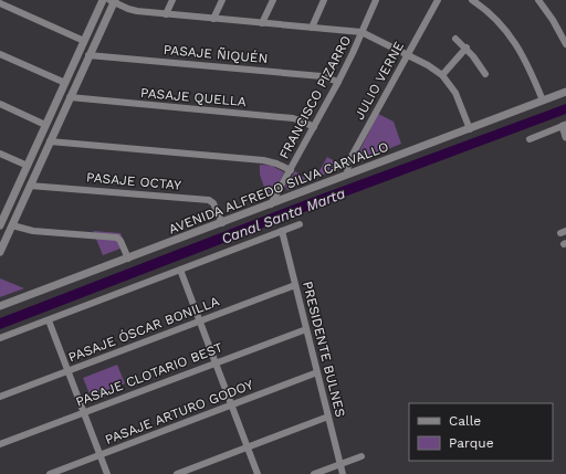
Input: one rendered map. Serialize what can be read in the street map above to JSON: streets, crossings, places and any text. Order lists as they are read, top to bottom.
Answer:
{
  "streets": {
    "street": [
      "PASAJE ÑIQUÉN",
      "JULIO VERNE",
      "PASAJE QUELLA",
      "FRANCISCO PIZARRO",
      "PASAJE OCTAY",
      "AVENIDA ALFREDO SILVA CARVALLO",
      "PASAJE ÓSCAR BONILLA",
      "PRESIDENTE BULNES",
      "PASAJE CLOTARIO BEST",
      "PASAJE ARTURO GODOY"
    ]
  },
  "crossings": [
    ["PASAJE ÑIQUÉN", "FRANCISCO PIZARRO"],
    ["JULIO VERNE", "AVENIDA ALFREDO SILVA CARVALLO"],
    ["PASAJE QUELLA", "FRANCISCO PIZARRO"],
    ["FRANCISCO PIZARRO", "AVENIDA ALFREDO SILVA CARVALLO"],
    ["PASAJE OCTAY", "AVENIDA ALFREDO SILVA CARVALLO"],
    ["PASAJE ÓSCAR BONILLA", "PRESIDENTE BULNES"],
    ["PRESIDENTE BULNES", "PASAJE CLOTARIO BEST"],
    ["PRESIDENTE BULNES", "PASAJE ARTURO GODOY"]
  ],
  "water": ["Canal Santa Marta"],
  "legend": ["Calle", "Parque"]
}
